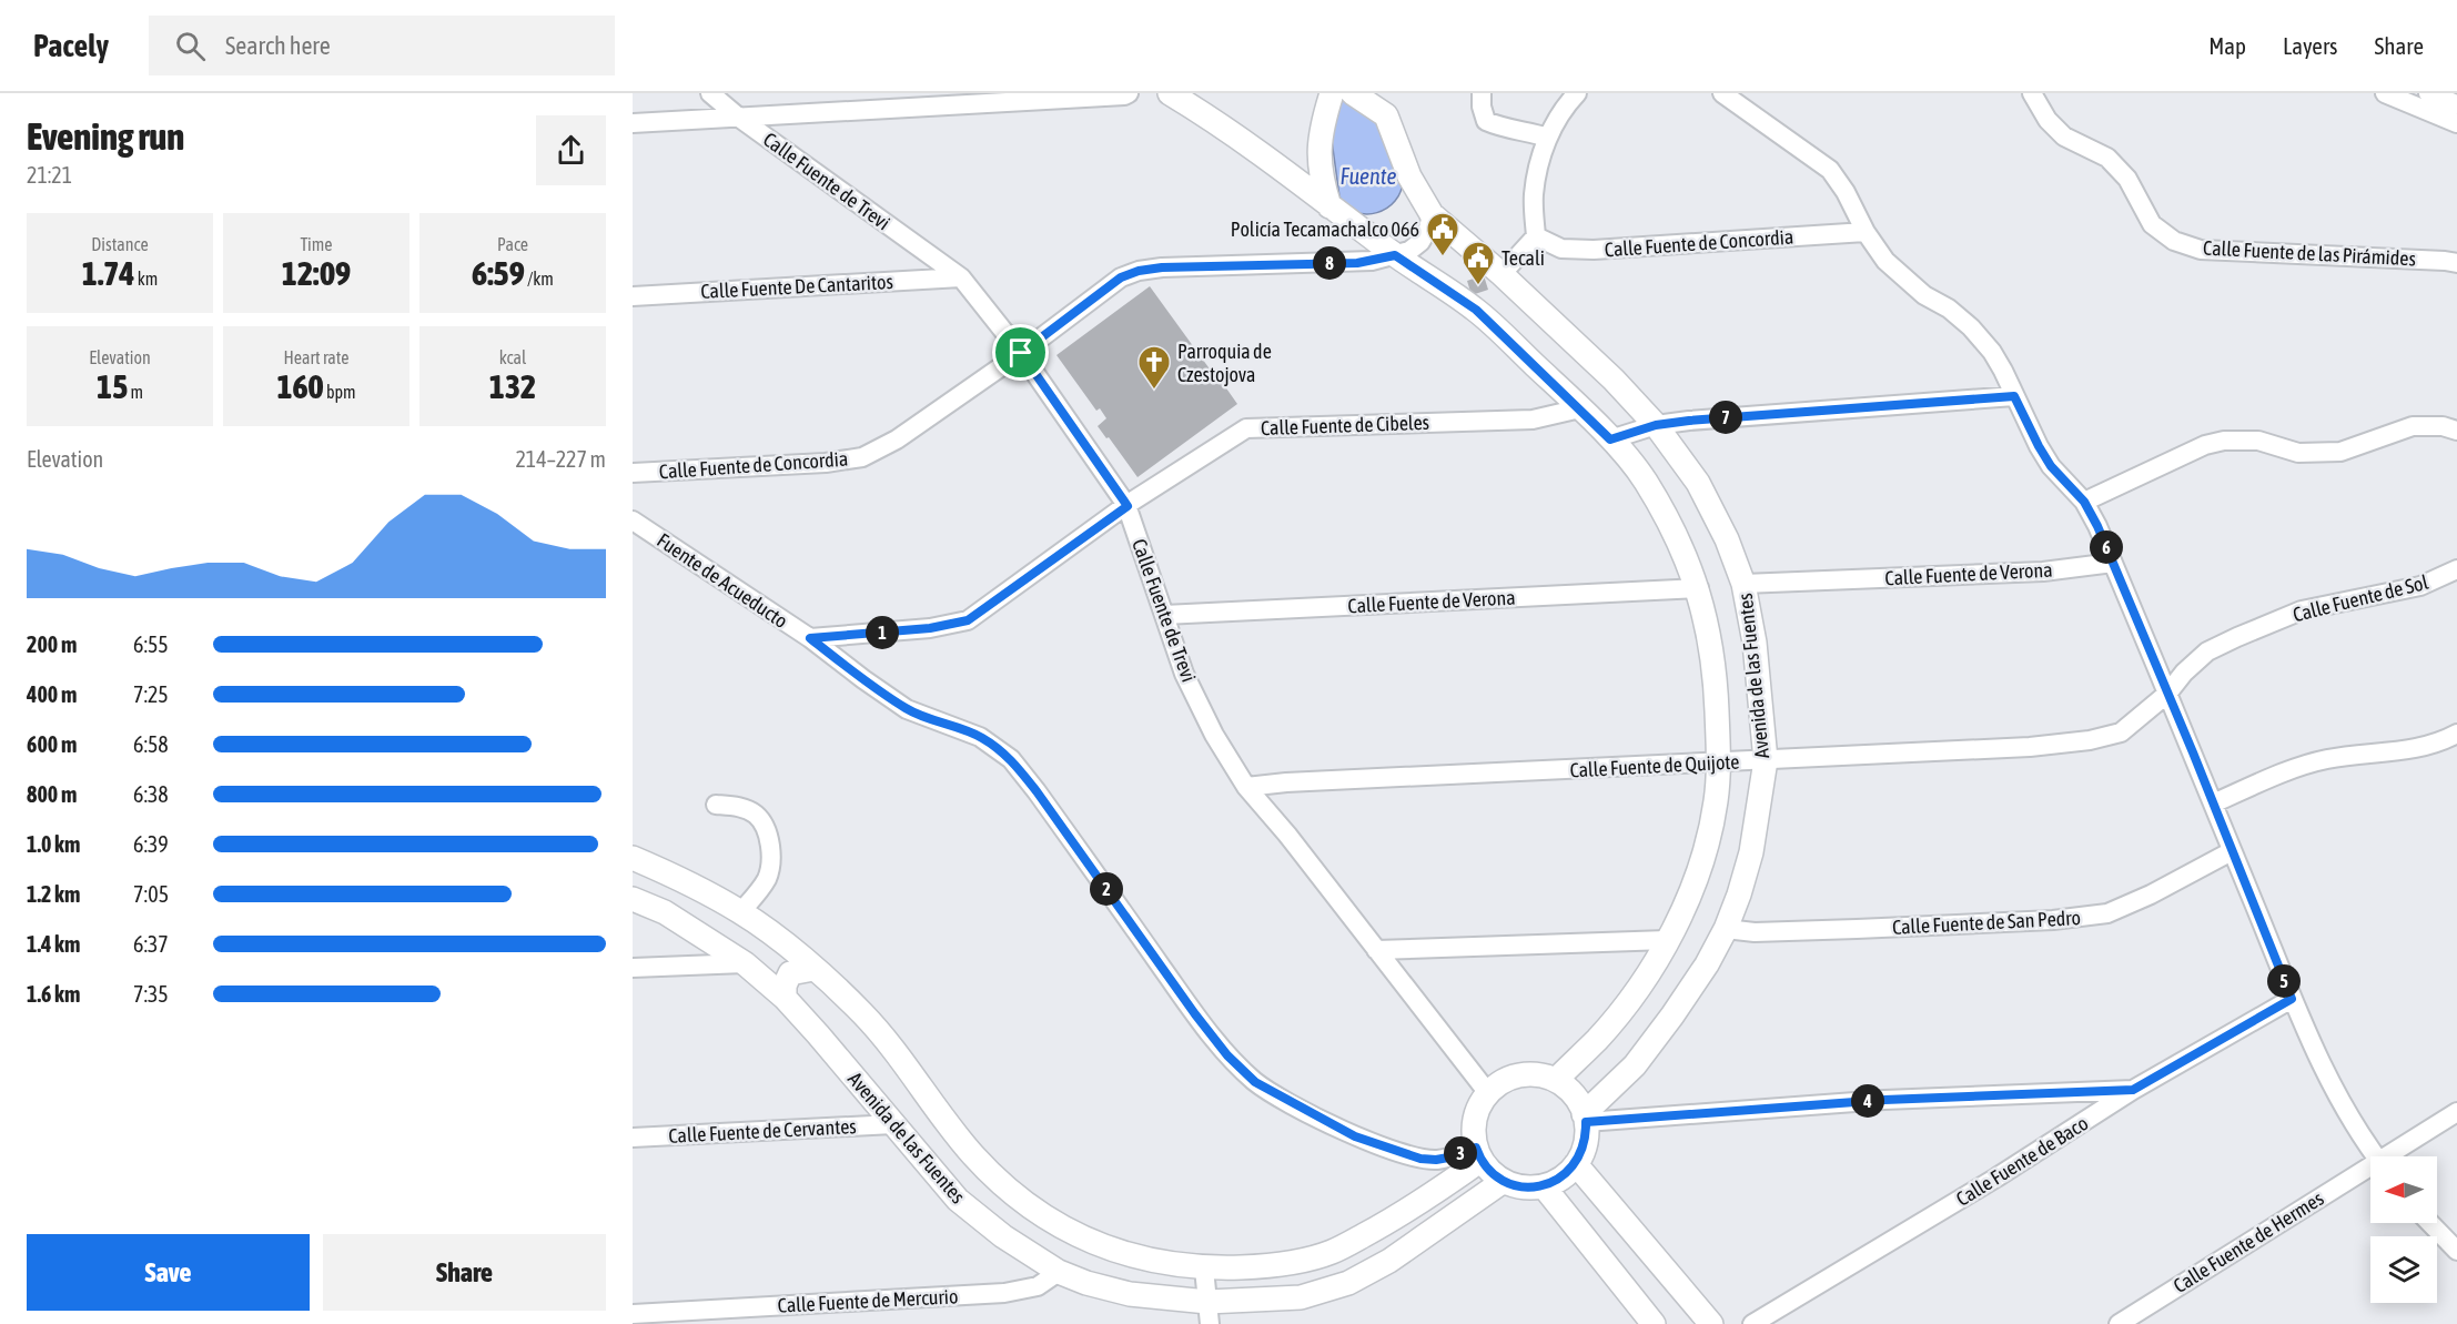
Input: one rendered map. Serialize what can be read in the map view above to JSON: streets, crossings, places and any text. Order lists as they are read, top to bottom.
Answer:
{
  "streets": {
    "main road": ["Avenida de las Fuentes"],
    "street": [
      "Calle Fuente de Trevi",
      "Calle Fuente de Concordia",
      "Calle Fuente de las Pirámides",
      "Calle Fuente De Cantaritos",
      "Calle Fuente de Cibeles",
      "Calle Fuente de Verona",
      "Fuente de Acueducto",
      "Calle Fuente de Sol",
      "Calle Fuente de Quijote",
      "Calle Fuente de San Pedro",
      "Calle Fuente de Cervantes",
      "Calle Fuente de Baco",
      "Calle Fuente de Hermes",
      "Calle Fuente de Mercurio"
    ]
  },
  "crossings": [
    ["Calle Fuente de Trevi", "Calle Fuente de Concordia"],
    ["Calle Fuente de Trevi", "Calle Fuente De Cantaritos"],
    ["Calle Fuente de Trevi", "Calle Fuente de Cibeles"],
    ["Calle Fuente de Trevi", "Calle Fuente de Verona"],
    ["Calle Fuente de Trevi", "Fuente de Acueducto"],
    ["Calle Fuente de Trevi", "Avenida de las Fuentes"],
    ["Calle Fuente de Trevi", "Calle Fuente de Quijote"],
    ["Calle Fuente de Concordia", "Avenida de las Fuentes"],
    ["Calle Fuente de Cibeles", "Fuente de Acueducto"],
    ["Calle Fuente de Cibeles", "Avenida de las Fuentes"],
    ["Calle Fuente de Verona", "Avenida de las Fuentes"],
    ["Fuente de Acueducto", "Avenida de las Fuentes"],
    ["Calle Fuente de Sol", "Calle Fuente de Quijote"],
    ["Avenida de las Fuentes", "Calle Fuente de Quijote"],
    ["Avenida de las Fuentes", "Calle Fuente de San Pedro"],
    ["Avenida de las Fuentes", "Calle Fuente de Cervantes"],
    ["Avenida de las Fuentes", "Calle Fuente de Mercurio"]
  ],
  "water": ["Fuente"],
  "places": {
    "public building": ["Policía Tecamachalco 066", "Tecali"],
    "church": ["Parroquia de Czestojova"]
  },
  "north": "left",
  "page": {
    "header": "Pacely",
    "search": "Search here",
    "nav": ["Map", "Layers", "Share"],
    "heading": ["Evening run", "21:21"],
    "stats": [
      ["Distance", "1.74 km"],
      ["Time", "12:09"],
      ["Pace", "6:59 /km"],
      ["Elevation", "15 m"],
      ["Heart rate", "160 bpm"],
      ["kcal", "132"]
    ],
    "pins": [
      "8",
      "7",
      "6",
      "1",
      "2",
      "5",
      "4",
      "3"
    ],
    "chart": ["Elevation", "214–227 m"],
    "list": [
      {
        "name": "200 m",
        "note": "6:55"
      },
      {
        "name": "400 m",
        "note": "7:25"
      },
      {
        "name": "600 m",
        "note": "6:58"
      },
      {
        "name": "800 m",
        "note": "6:38"
      },
      {
        "name": "1.0 km",
        "note": "6:39"
      },
      {
        "name": "1.2 km",
        "note": "7:05"
      },
      {
        "name": "1.4 km",
        "note": "6:37"
      },
      {
        "name": "1.6 km",
        "note": "7:35"
      }
    ],
    "buttons": ["Save", "Share"]
  }
}
